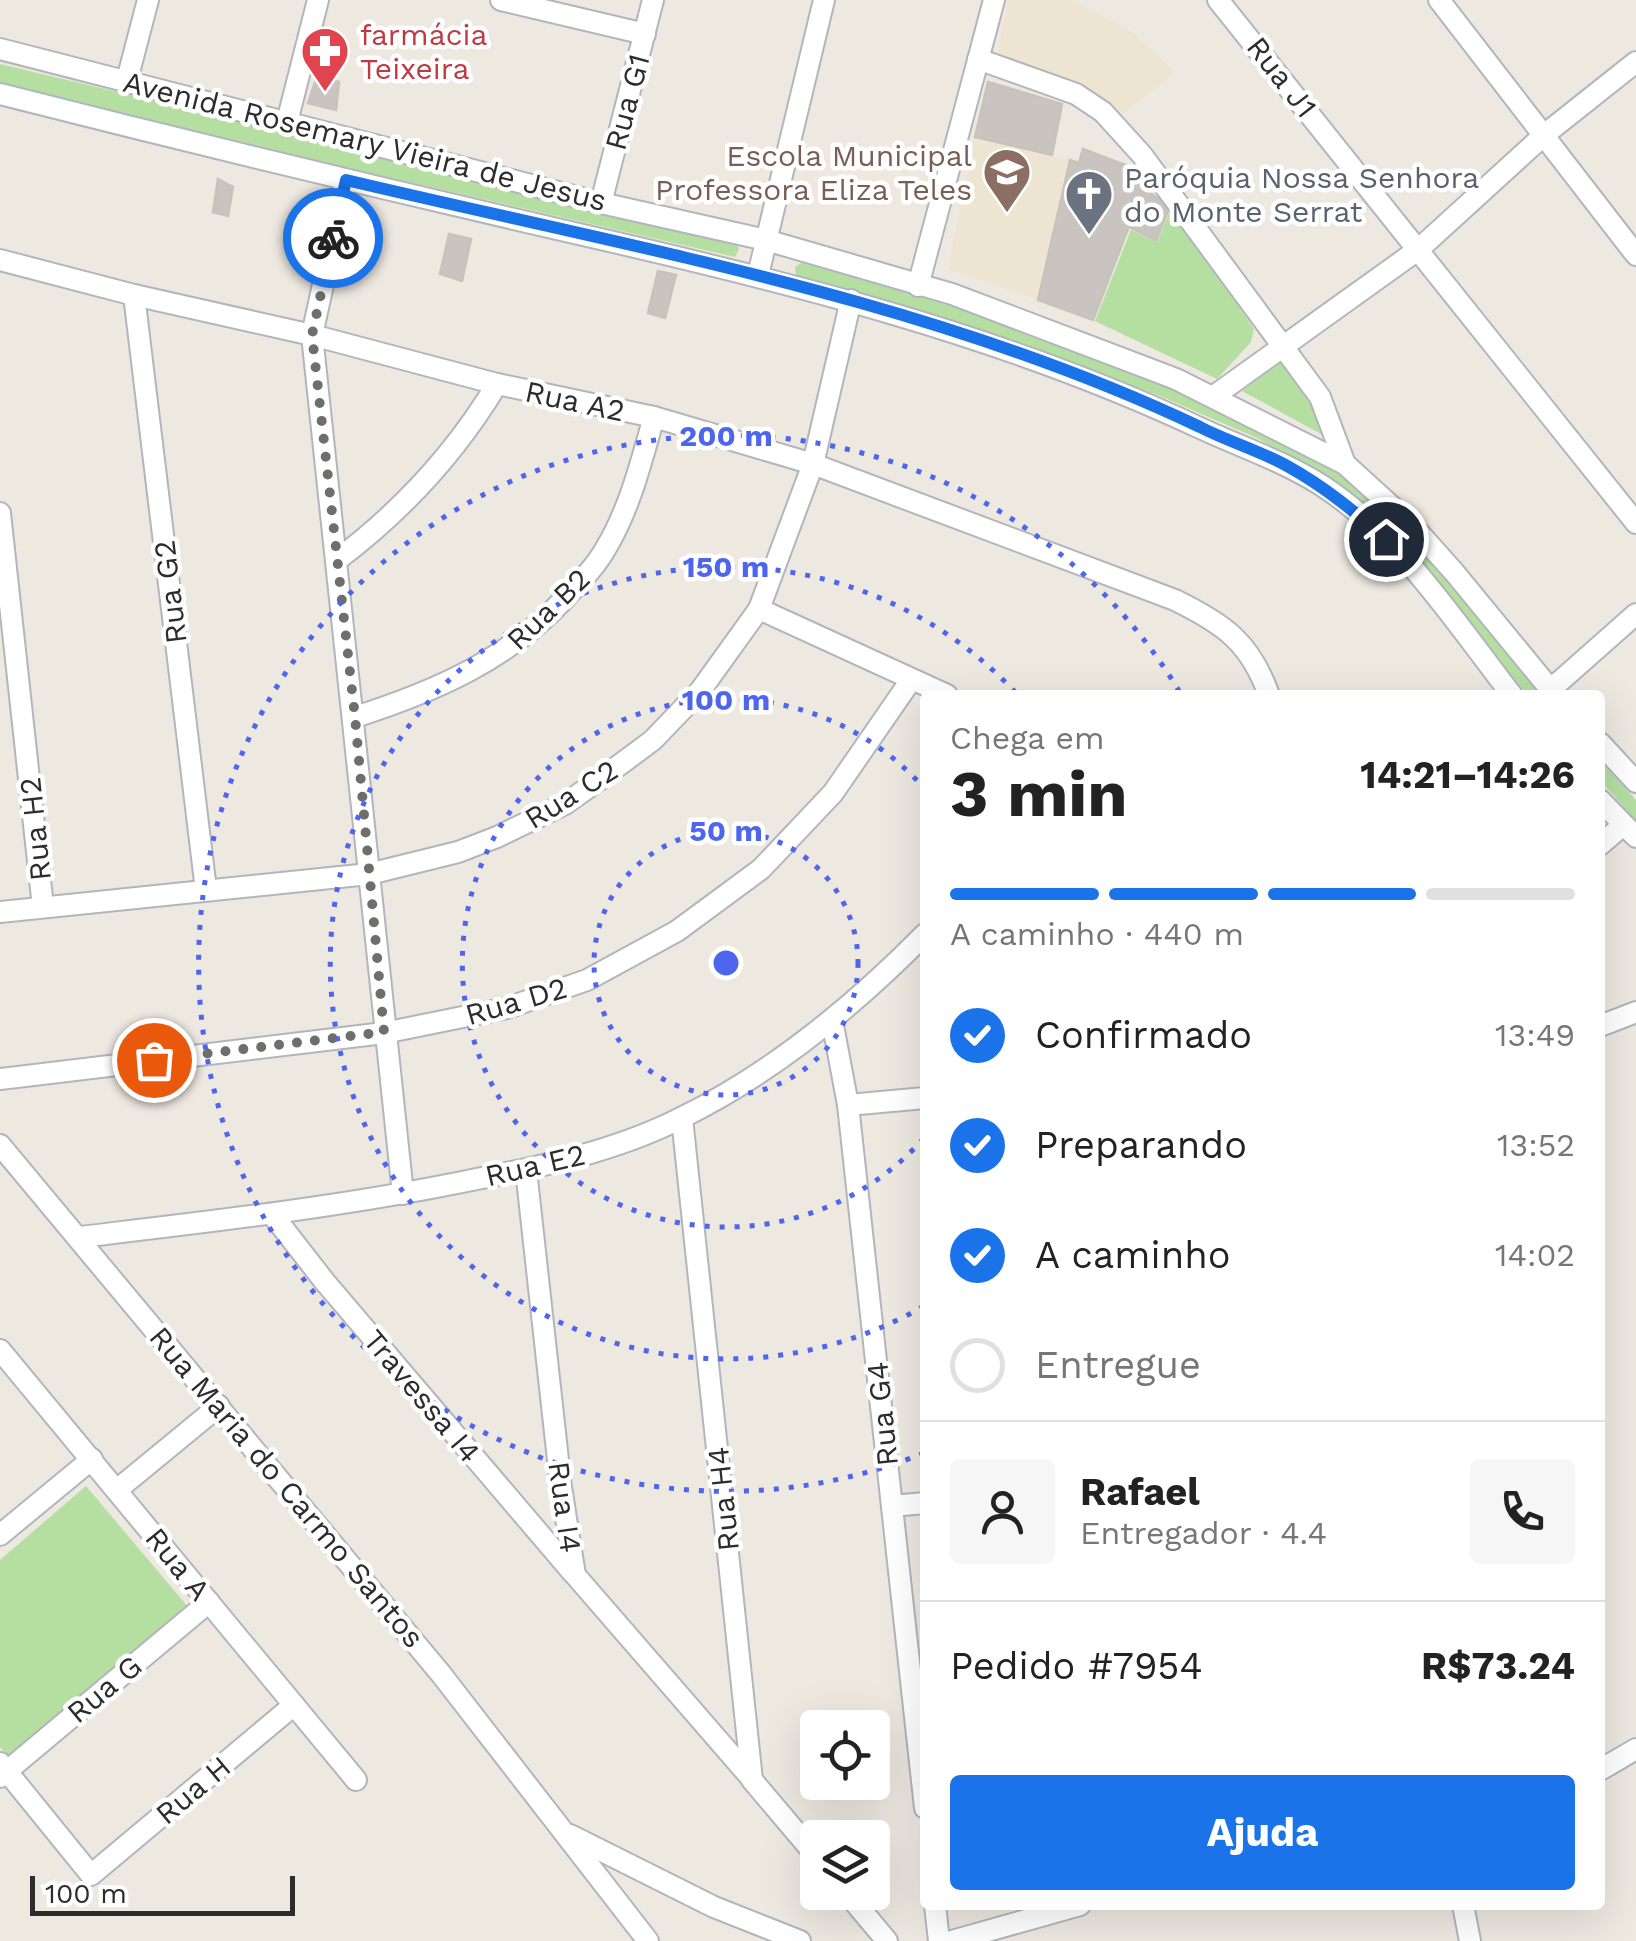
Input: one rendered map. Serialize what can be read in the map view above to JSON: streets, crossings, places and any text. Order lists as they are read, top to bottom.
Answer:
{
  "streets": {
    "street": [
      "Rua J1",
      "Rua G1",
      "Avenida Rosemary Vieira de Jesus",
      "Rua A2",
      "Rua G2",
      "Rua B2",
      "Rua C2",
      "Rua H2",
      "Rua D2",
      "Rua E2",
      "Travessa I4",
      "Rua G4",
      "Rua Maria do Carmo Santos",
      "Rua H4",
      "Rua I4",
      "Rua A",
      "Rua G",
      "Rua H"
    ]
  },
  "crossings": [
    ["Rua G1", "Avenida Rosemary Vieira de Jesus"],
    ["Avenida Rosemary Vieira de Jesus", "Rua C2"],
    ["Rua A2", "Rua G2"],
    ["Rua A2", "Rua B2"],
    ["Rua A2", "Rua C2"],
    ["Rua G2", "Rua C2"],
    ["Rua C2", "Rua H2"],
    ["Rua E2", "Travessa I4"],
    ["Rua E2", "Rua G4"],
    ["Rua E2", "Rua Maria do Carmo Santos"],
    ["Rua E2", "Rua H4"],
    ["Rua E2", "Rua I4"],
    ["Travessa I4", "Rua I4"],
    ["Rua H4", "Rua I4"],
    ["Rua A", "Rua G"],
    ["Rua A", "Rua H"],
    ["Rua G", "Rua H"]
  ],
  "places": {
    "pharmacy": ["farmácia Teixeira"],
    "school or university": ["Escola Municipal Professora Eliza Teles"],
    "church": ["Paróquia Nossa Senhora do Monte Serrat"]
  },
  "scale_bar": "100 m",
  "page": {
    "heading": ["3 min", "Chega em", "14:21–14:26"],
    "panel": [
      "Rafael",
      "Entregador · 4.4",
      "Pedido #7954",
      "R$73.24"
    ],
    "bar": "A caminho · 440 m",
    "list": [
      ["Confirmado", "13:49"],
      ["Preparando", "13:52"],
      ["A caminho", "14:02"],
      "Entregue"
    ],
    "buttons": "Ajuda",
    "scale": "100 m"
  },
  "rings": [
    "200 m",
    "150 m",
    "100 m",
    "50 m"
  ]
}
